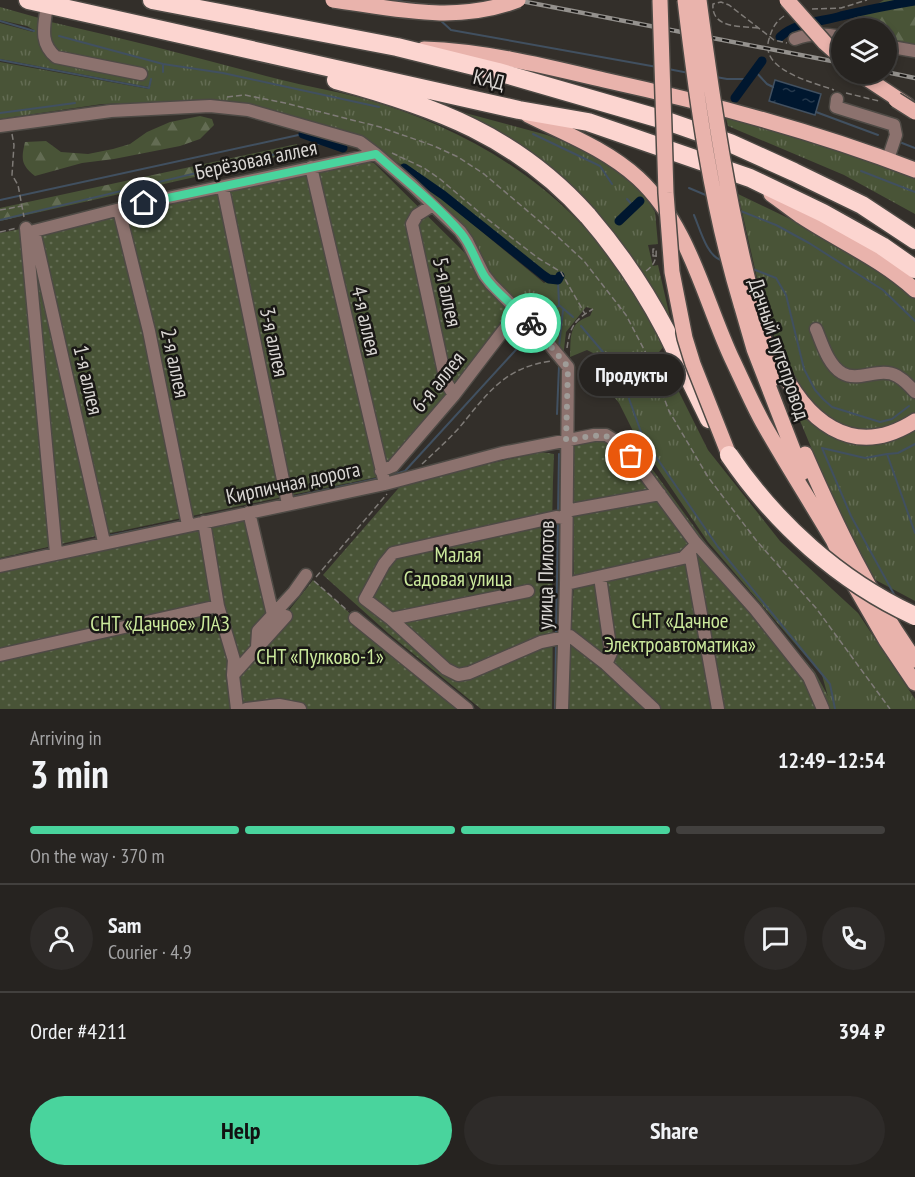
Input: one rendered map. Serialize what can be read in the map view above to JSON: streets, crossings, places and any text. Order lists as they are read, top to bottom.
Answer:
{
  "streets": {
    "highway": ["КАД"],
    "main road": ["Дачный путепровод"],
    "street": [
      "Берёзовая аллея",
      "5-я аллея",
      "4-я аллея",
      "3-я аллея",
      "2-я аллея",
      "1-я аллея",
      "6-я аллея",
      "Кирпичная дорога",
      "улица Пилотов"
    ]
  },
  "crossings": [
    ["Берёзовая аллея", "4-я аллея"],
    ["Берёзовая аллея", "3-я аллея"],
    ["Берёзовая аллея", "2-я аллея"],
    ["Берёзовая аллея", "1-я аллея"],
    ["5-я аллея", "6-я аллея"],
    ["4-я аллея", "6-я аллея"],
    ["4-я аллея", "Кирпичная дорога"],
    ["3-я аллея", "Кирпичная дорога"],
    ["2-я аллея", "Кирпичная дорога"],
    ["1-я аллея", "Кирпичная дорога"],
    ["6-я аллея", "Кирпичная дорога"],
    ["Кирпичная дорога", "улица Пилотов"]
  ],
  "parks": [
    "Малая Садовая улица",
    "СНТ «Дачное Электроавтоматика»",
    "СНТ «Дачное» ЛАЗ",
    "СНТ «Пулково-1»"
  ],
  "places": ["Продукты"],
  "page": {
    "bubble": "Продукты",
    "heading": ["3 min", "Arriving in", "12:49–12:54"],
    "panel": [
      "Sam",
      "Courier · 4.9",
      "Order #4211",
      "394 ₽"
    ],
    "bar": "On the way · 370 m",
    "buttons": ["Help", "Share"]
  }
}
